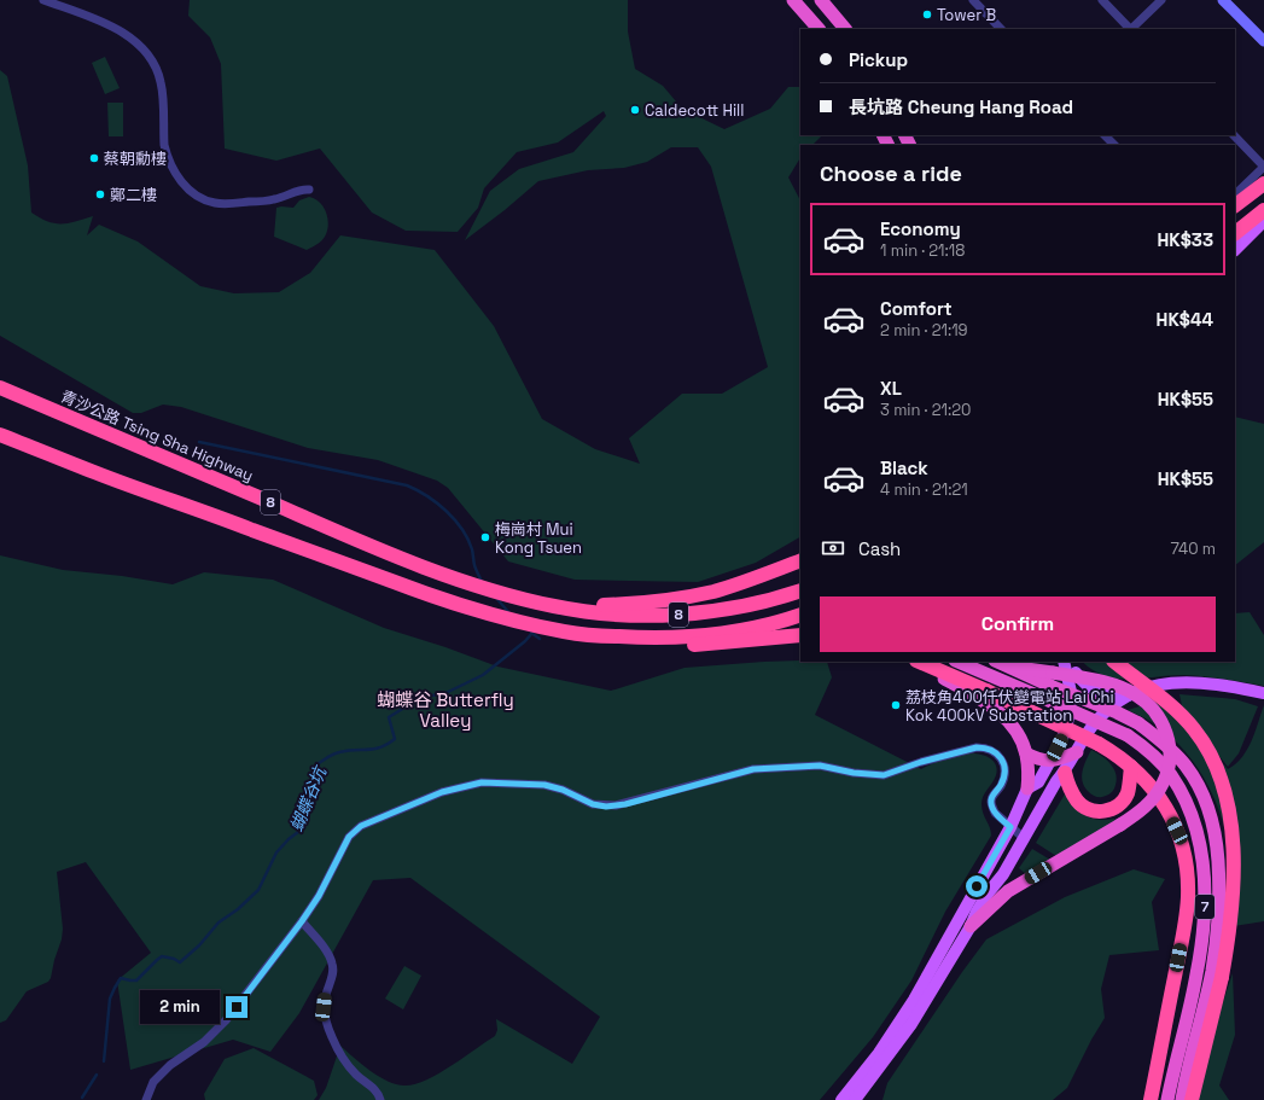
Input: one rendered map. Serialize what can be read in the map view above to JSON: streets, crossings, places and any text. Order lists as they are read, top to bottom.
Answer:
{
  "streets": {
    "highway": ["青沙公路 Tsing Sha Highway", "8", "7"]
  },
  "districts": ["蝴蝶谷 Butterfly Valley"],
  "water": ["蝴蝶谷坑"],
  "places": [
    "Tower B",
    "Caldecott Hill",
    "蔡朝勳樓",
    "鄭二樓",
    "梅崗村 Mui Kong Tsuen",
    "荔枝角400仟伏變電站 Lai Chi Kok 400kV Substation"
  ],
  "page": {
    "banner": ["Pickup", "長坑路 Cheung Hang Road"],
    "heading": "Choose a ride",
    "list": [
      {
        "name": "Economy",
        "note": "1 min · 21:18",
        "value": "HK$33"
      },
      {
        "name": "Comfort",
        "note": "2 min · 21:19",
        "value": "HK$44"
      },
      {
        "name": "XL",
        "note": "3 min · 21:20",
        "value": "HK$55"
      },
      {
        "name": "Black",
        "note": "4 min · 21:21",
        "value": "HK$55"
      }
    ],
    "pay": ["Cash", "740 m"],
    "buttons": "Confirm",
    "bubble": "2 min"
  }
}
